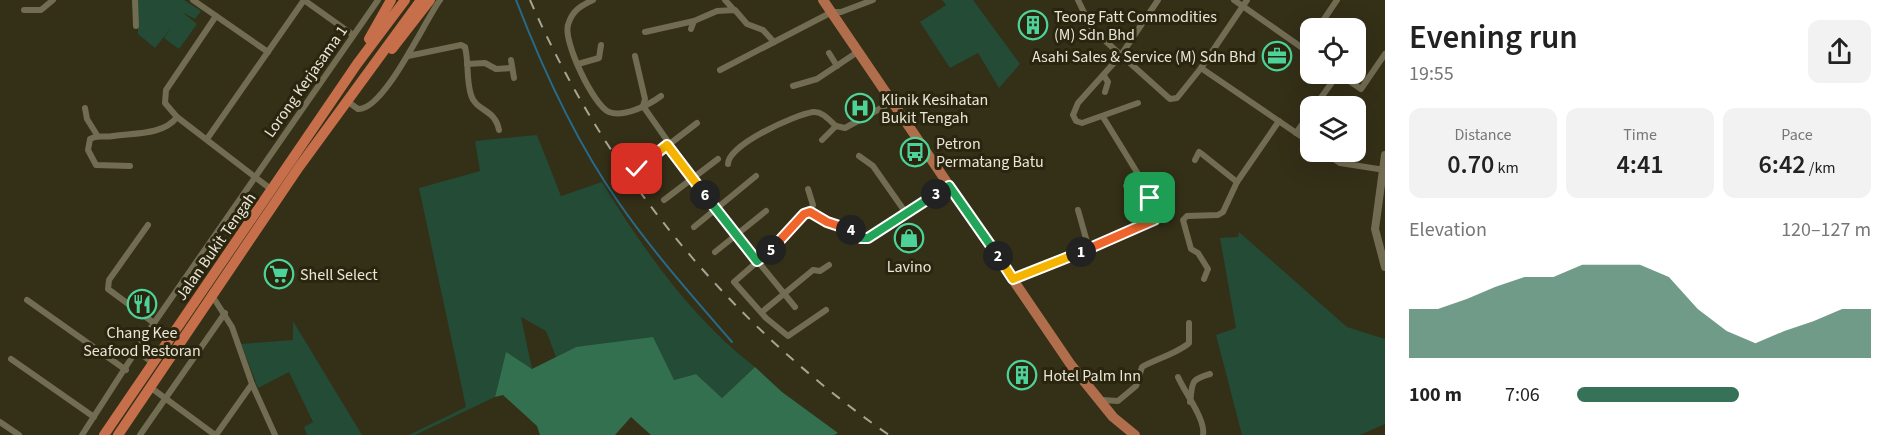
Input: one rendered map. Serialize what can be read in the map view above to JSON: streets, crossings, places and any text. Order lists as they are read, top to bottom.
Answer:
{
  "streets": {
    "highway": ["Jalan Bukit Tengah"],
    "street": ["Lorong Kerjasama 1"]
  },
  "places": {
    "building": ["Teong Fatt Commodities (M) Sdn Bhd", "Hotel Palm Inn"],
    "office": ["Asahi Sales & Service (M) Sdn Bhd"],
    "hospital": ["Klinik Kesihatan Bukit Tengah"],
    "bus stop": ["Petron Permatang Batu"],
    "shop": ["Lavino"],
    "supermarket": ["Shell Select"],
    "restaurant": ["Chang Kee Seafood Restoran"]
  },
  "page": {
    "heading": ["Evening run", "19:55"],
    "stats": [
      ["Distance", "0.70 km"],
      ["Time", "4:41"],
      ["Pace", "6:42 /km"]
    ],
    "pins": [
      "3",
      "6",
      "4",
      "5",
      "1",
      "2"
    ],
    "chart": ["Elevation", "120–127 m"],
    "list": [
      {
        "name": "100 m",
        "note": "7:06"
      }
    ]
  }
}
